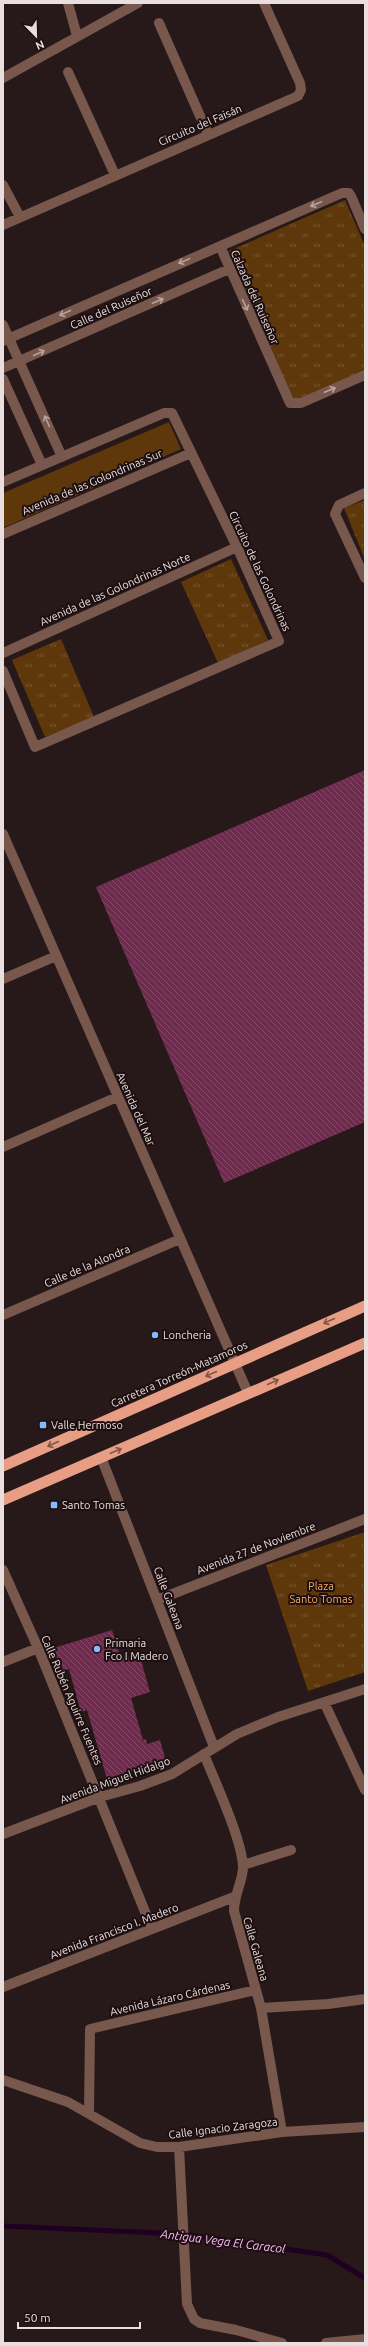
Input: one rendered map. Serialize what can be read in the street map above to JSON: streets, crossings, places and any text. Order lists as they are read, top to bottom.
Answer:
{
  "streets": {
    "highway": ["Carretera Torreón-Matamoros"],
    "street": [
      "Circuito del Faisán",
      "Calzada del Ruiseñor",
      "Calle del Ruiseñor",
      "Avenida de las Golondrinas Sur",
      "Circuito de las Golondrinas",
      "Avenida de las Golondrinas Norte",
      "Avenida del Mar",
      "Calle de la Alondra",
      "Avenida 27 de Noviembre",
      "Calle Galeana",
      "Calle Rubén Aguirre Fuentes",
      "Avenida Miguel Hidalgo",
      "Avenida Francisco I. Madero",
      "Avenida Lázaro Cárdenas",
      "Calle Ignacio Zaragoza"
    ]
  },
  "crossings": [
    ["Calzada del Ruiseñor", "Calle del Ruiseñor"],
    ["Avenida de las Golondrinas Sur", "Circuito de las Golondrinas"],
    ["Circuito de las Golondrinas", "Avenida de las Golondrinas Norte"],
    ["Avenida del Mar", "Calle de la Alondra"],
    ["Avenida del Mar", "Carretera Torreón-Matamoros"],
    ["Avenida 27 de Noviembre", "Calle Galeana"],
    ["Calle Galeana", "Avenida Miguel Hidalgo"],
    ["Calle Galeana", "Avenida Francisco I. Madero"],
    ["Calle Galeana", "Avenida Lázaro Cárdenas"],
    ["Calle Galeana", "Calle Ignacio Zaragoza"],
    ["Calle Rubén Aguirre Fuentes", "Avenida Miguel Hidalgo"],
    ["Calle Rubén Aguirre Fuentes", "Avenida Francisco I. Madero"],
    ["Avenida Lázaro Cárdenas", "Calle Ignacio Zaragoza"]
  ],
  "water": ["Antigua Vega El Caracol"],
  "parks": ["Plaza Santo Tomas"],
  "places": {
    "other": ["Loncheria", "Primaria Fco I Madero"],
    "transit": ["Valle Hermoso", "Santo Tomas"]
  },
  "scale_bar": "50 m",
  "north": "bottom right"
}
